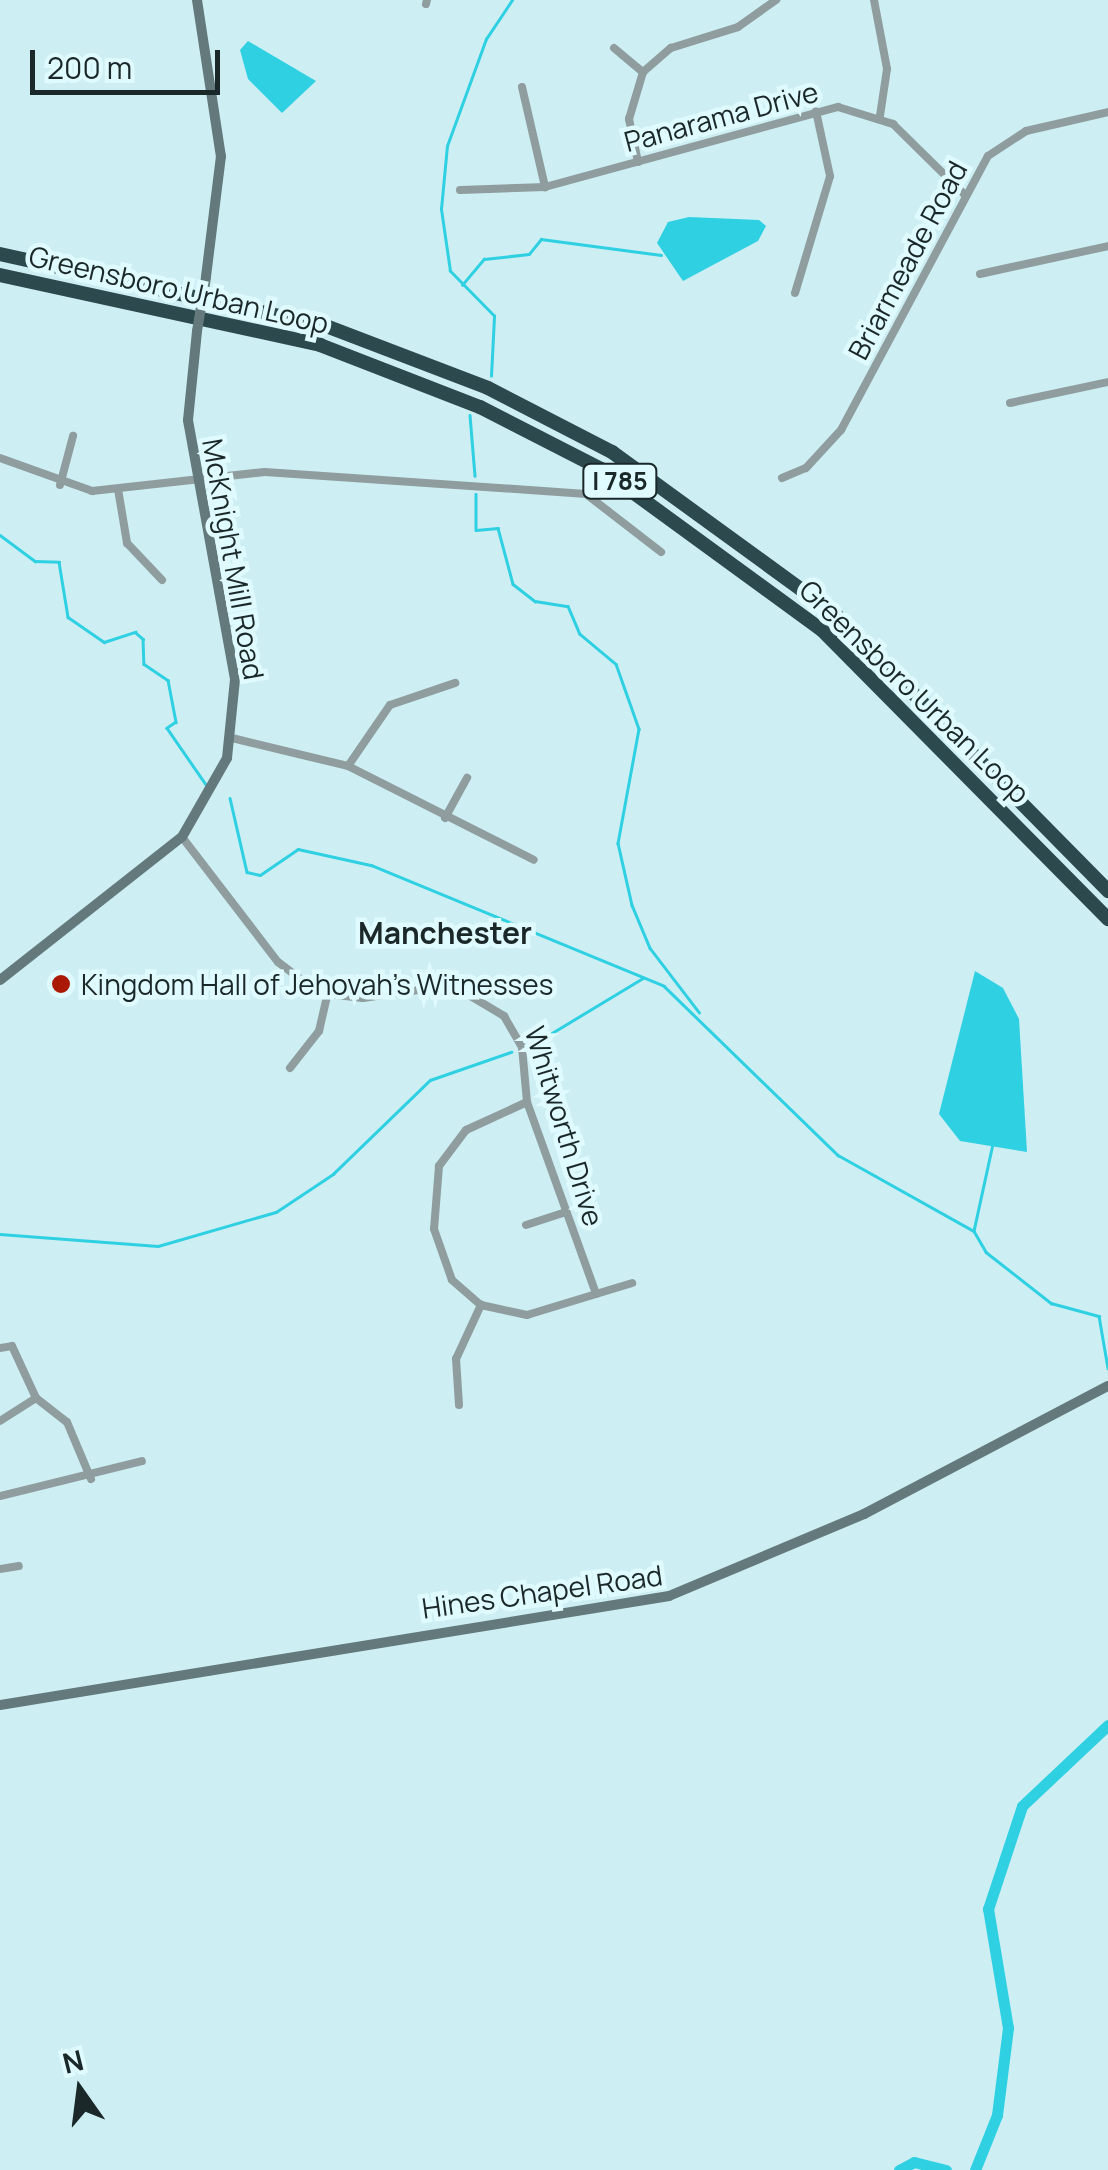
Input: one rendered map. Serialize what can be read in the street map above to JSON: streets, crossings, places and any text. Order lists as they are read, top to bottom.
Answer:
{
  "streets": {
    "highway": ["Greensboro Urban Loop", "I 785"],
    "street": [
      "Panarama Drive",
      "Briarmeade Road",
      "McKnight Mill Road",
      "Whitworth Drive",
      "Hines Chapel Road"
    ]
  },
  "districts": ["Manchester"],
  "places": ["Kingdom Hall of Jehovah’s Witnesses"],
  "scale_bar": "200 m",
  "north": "top"
}
